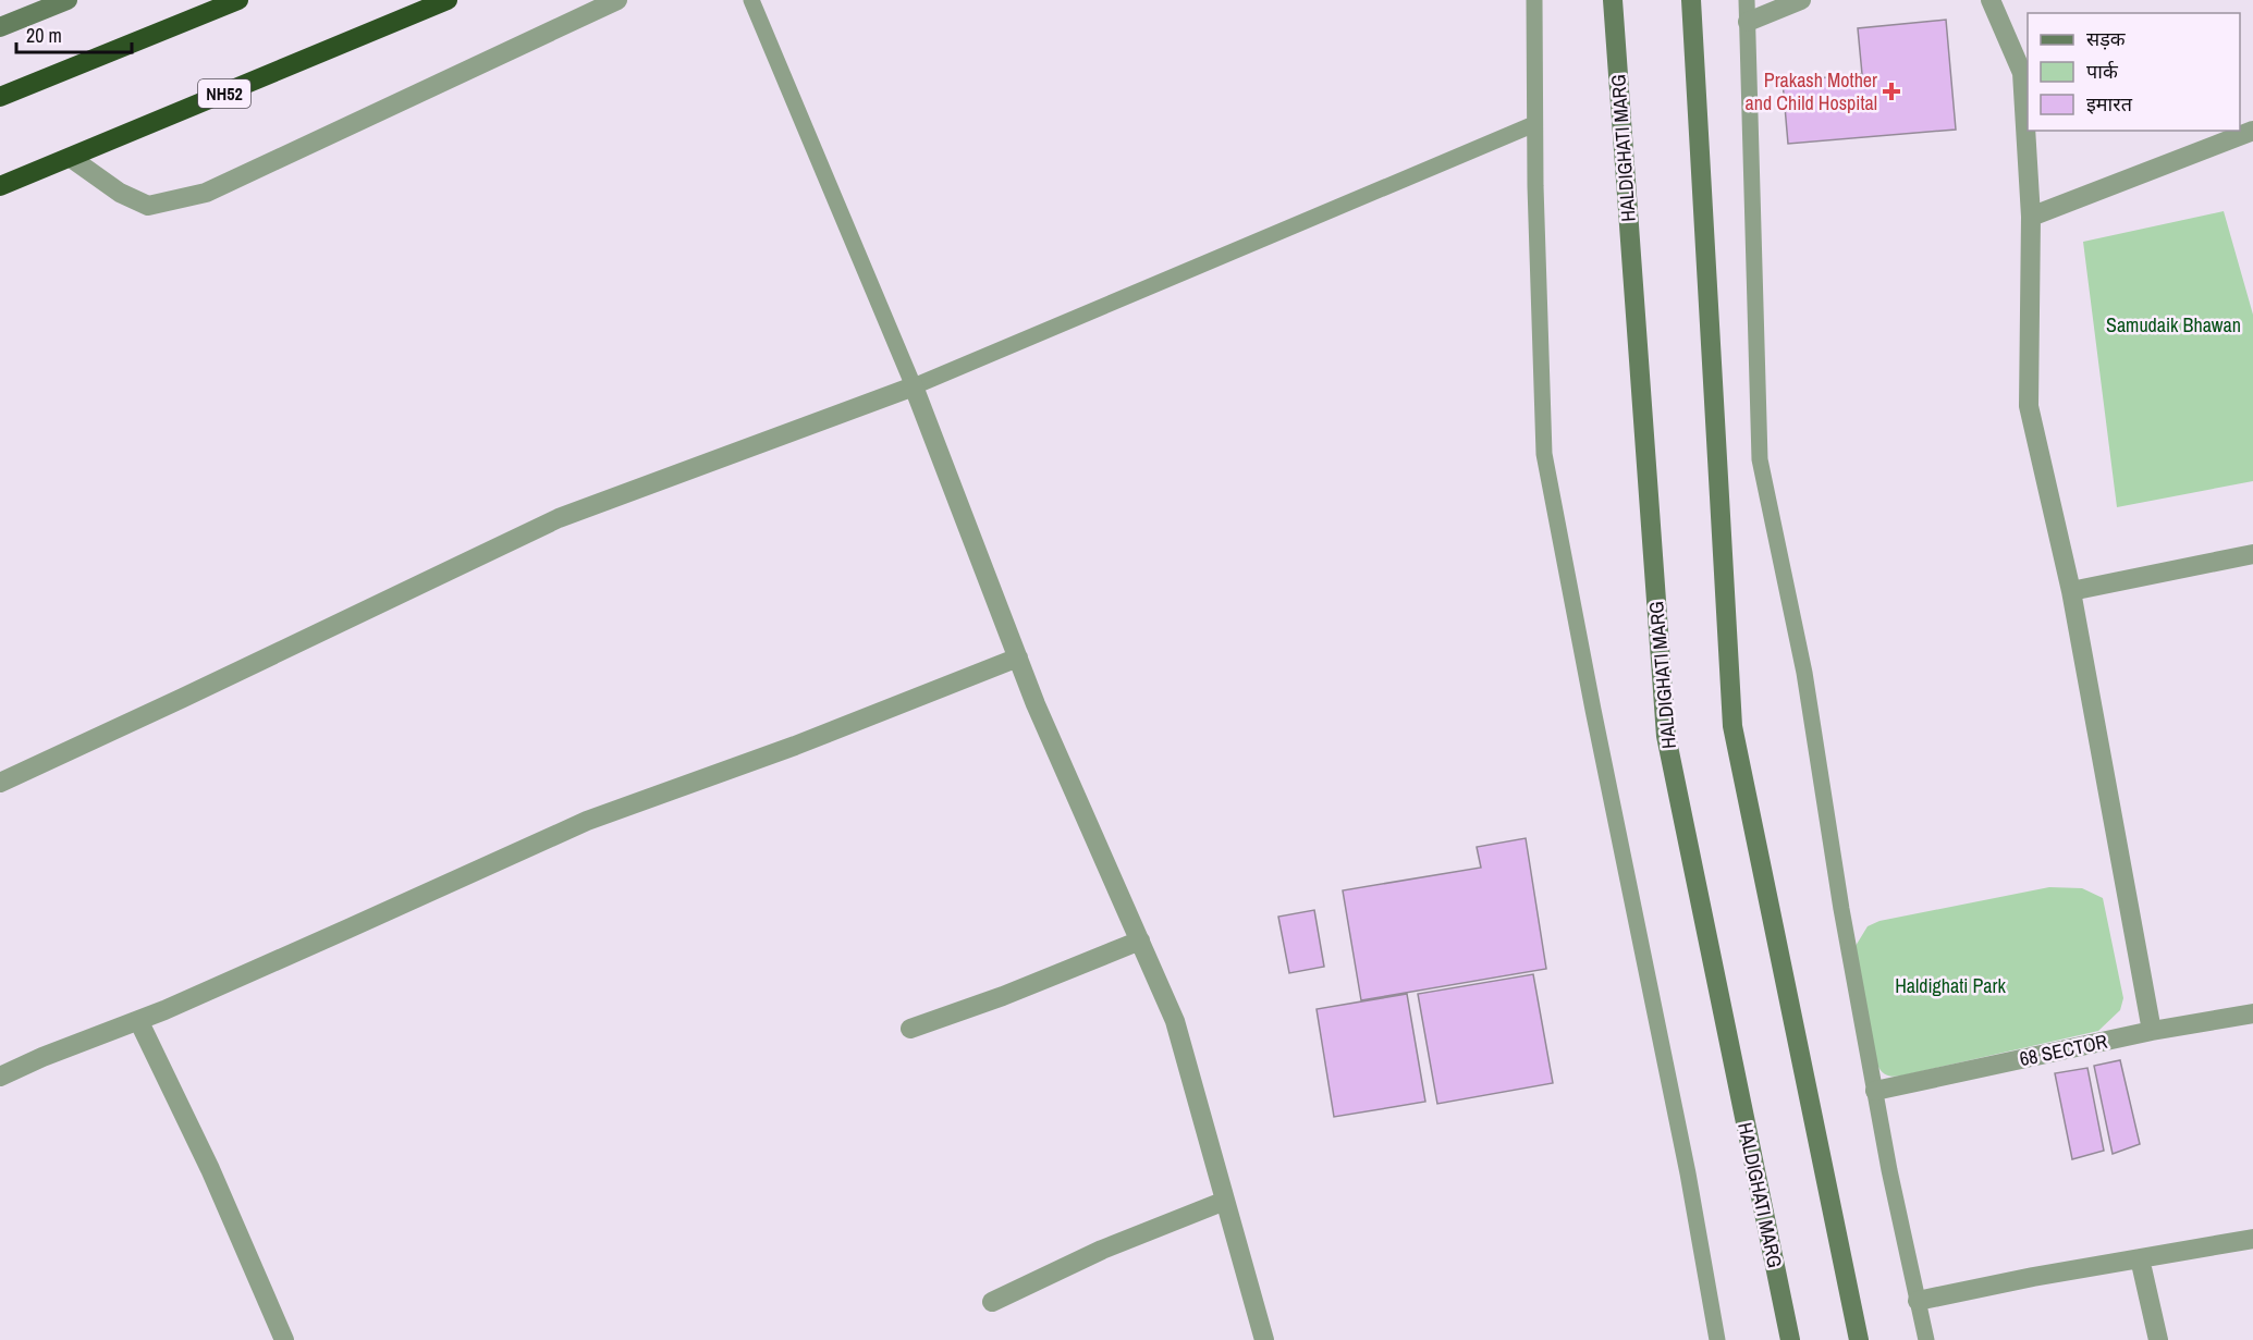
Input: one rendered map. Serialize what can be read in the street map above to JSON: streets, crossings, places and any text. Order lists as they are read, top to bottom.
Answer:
{
  "streets": {
    "highway": ["NH52"],
    "street": ["HALDIGHATI MARG", "68 SECTOR"]
  },
  "parks": ["Samudaik Bhawan", "Haldighati Park"],
  "places": {
    "health": ["Prakash Mother and Child Hospital"]
  },
  "legend": ["सड़क", "पार्क", "इमारत"],
  "scale_bar": "20 m"
}
